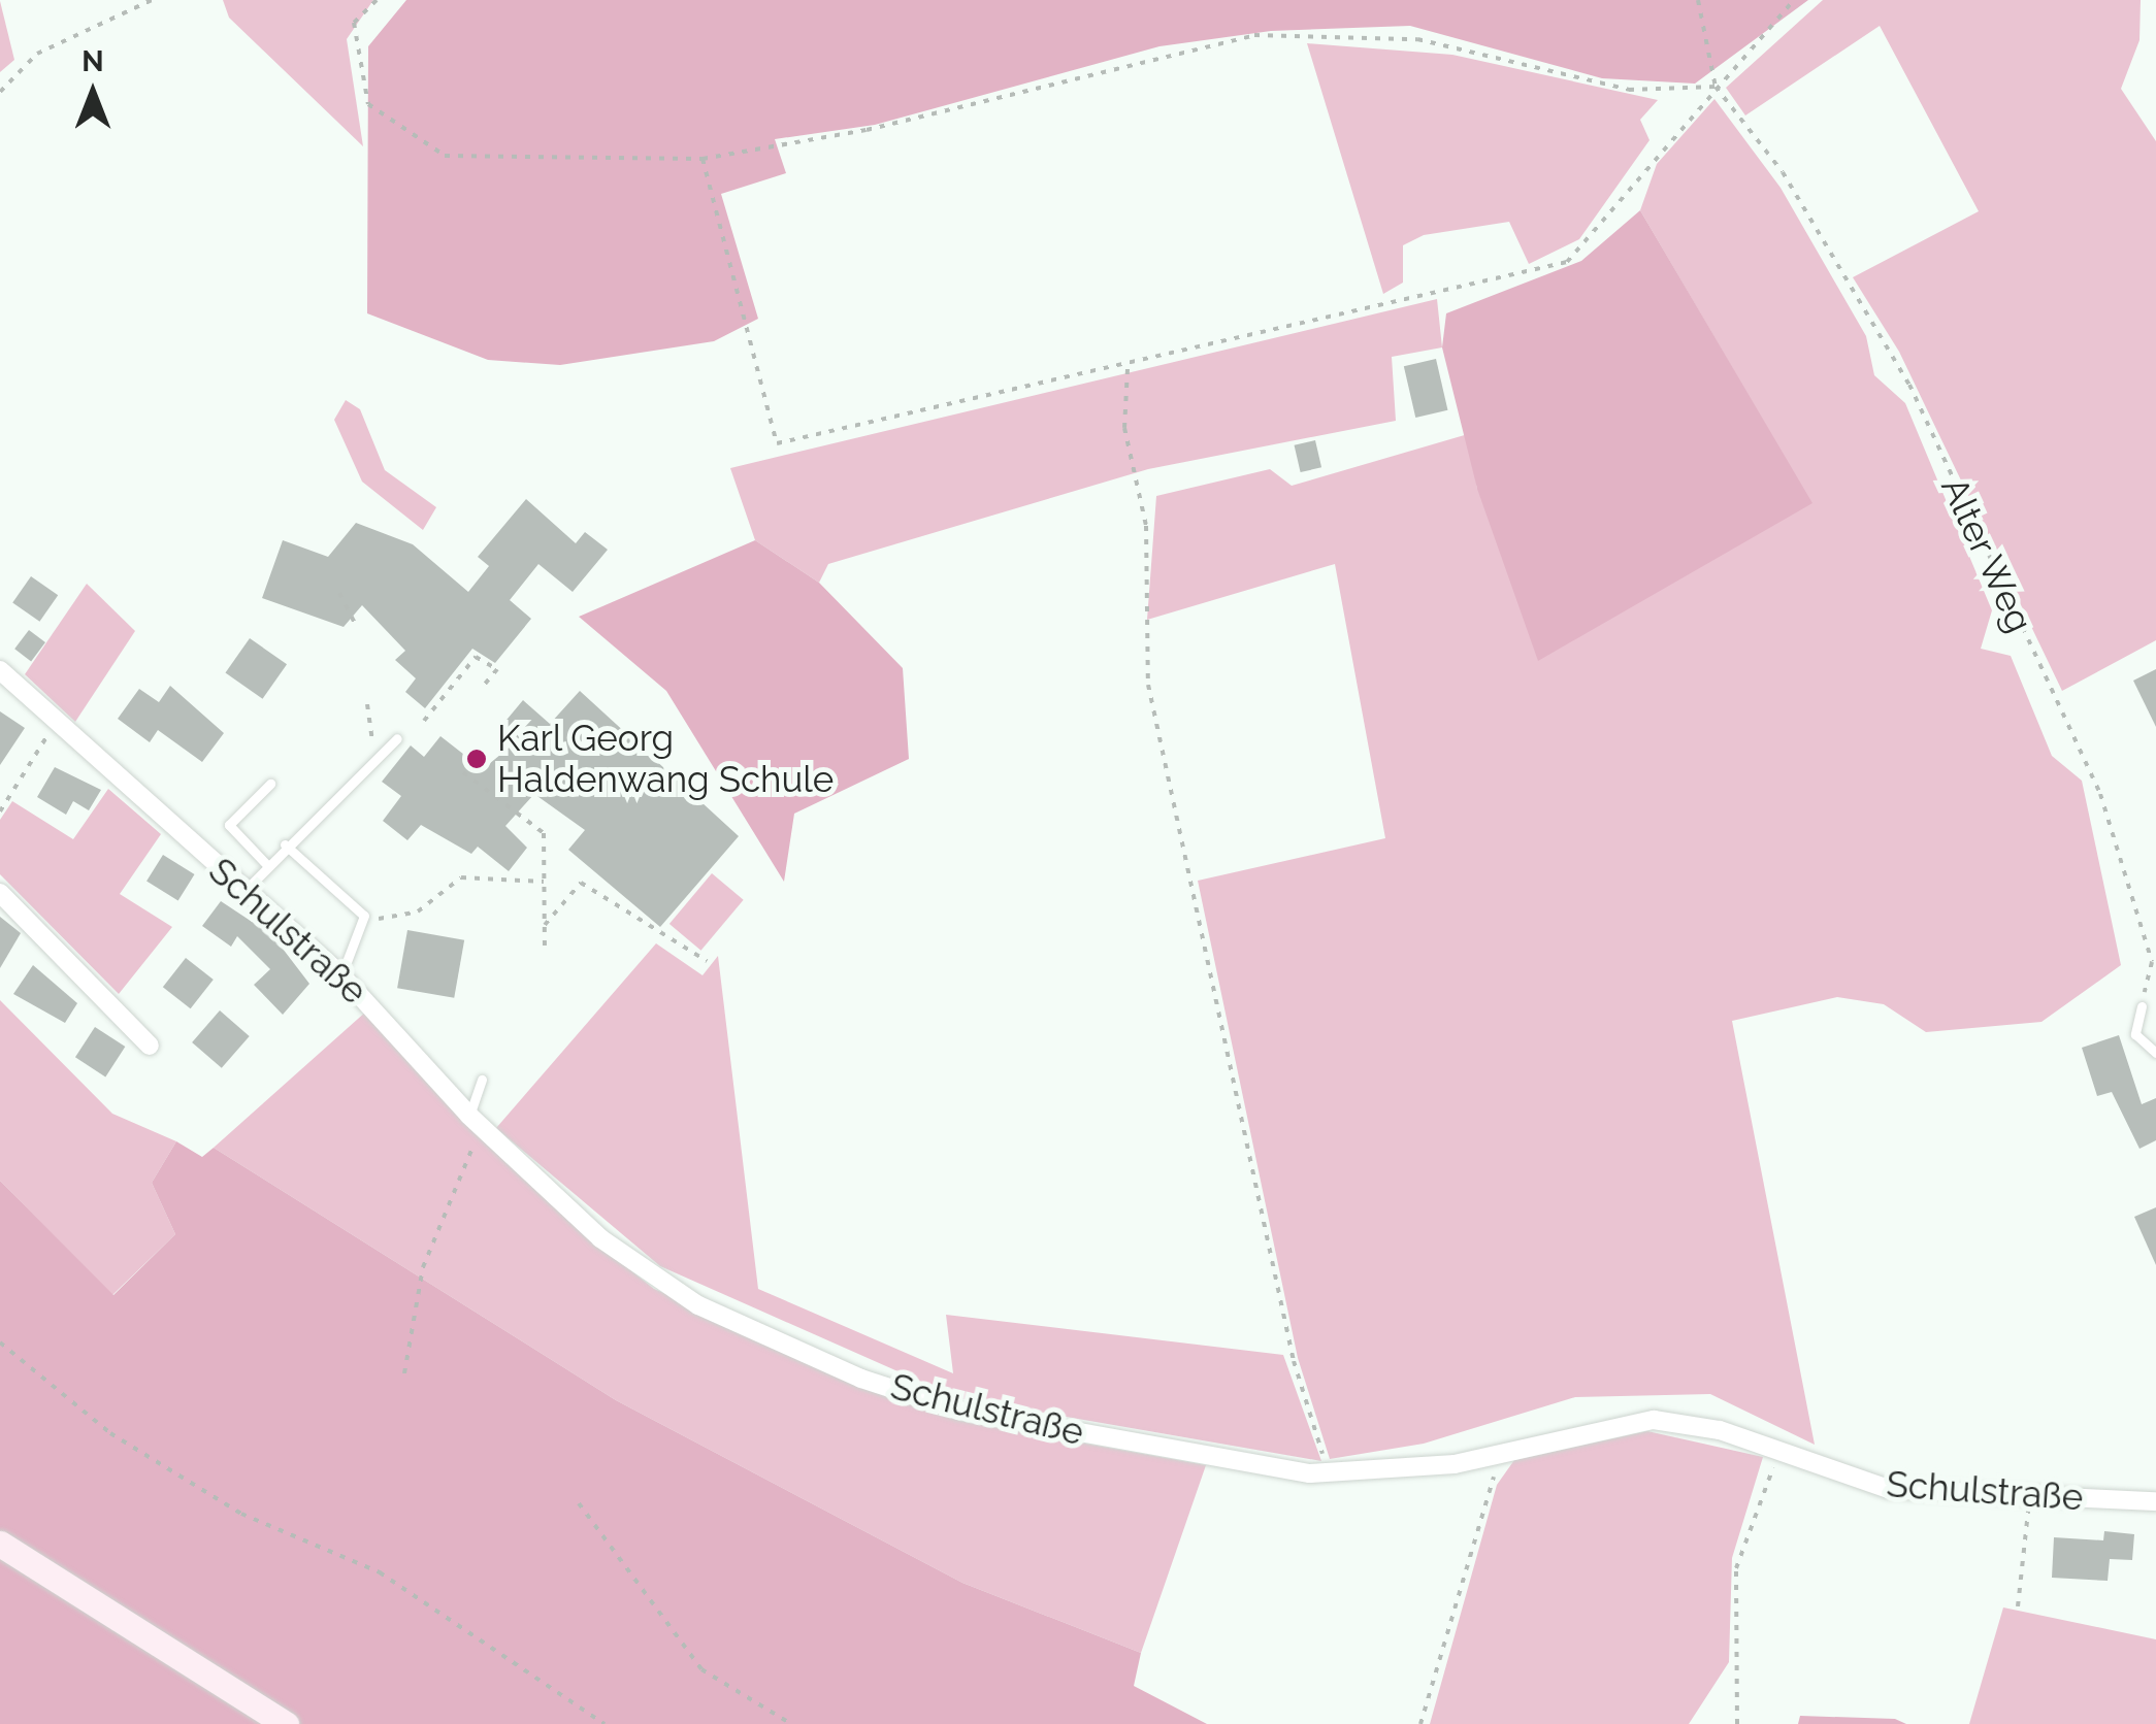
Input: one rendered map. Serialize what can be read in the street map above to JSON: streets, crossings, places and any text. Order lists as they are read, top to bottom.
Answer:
{
  "streets": {
    "street": ["Schulstraße"],
    "path": ["Alter Weg"]
  },
  "places": ["Karl Georg Haldenwang Schule"],
  "north": "top"
}
